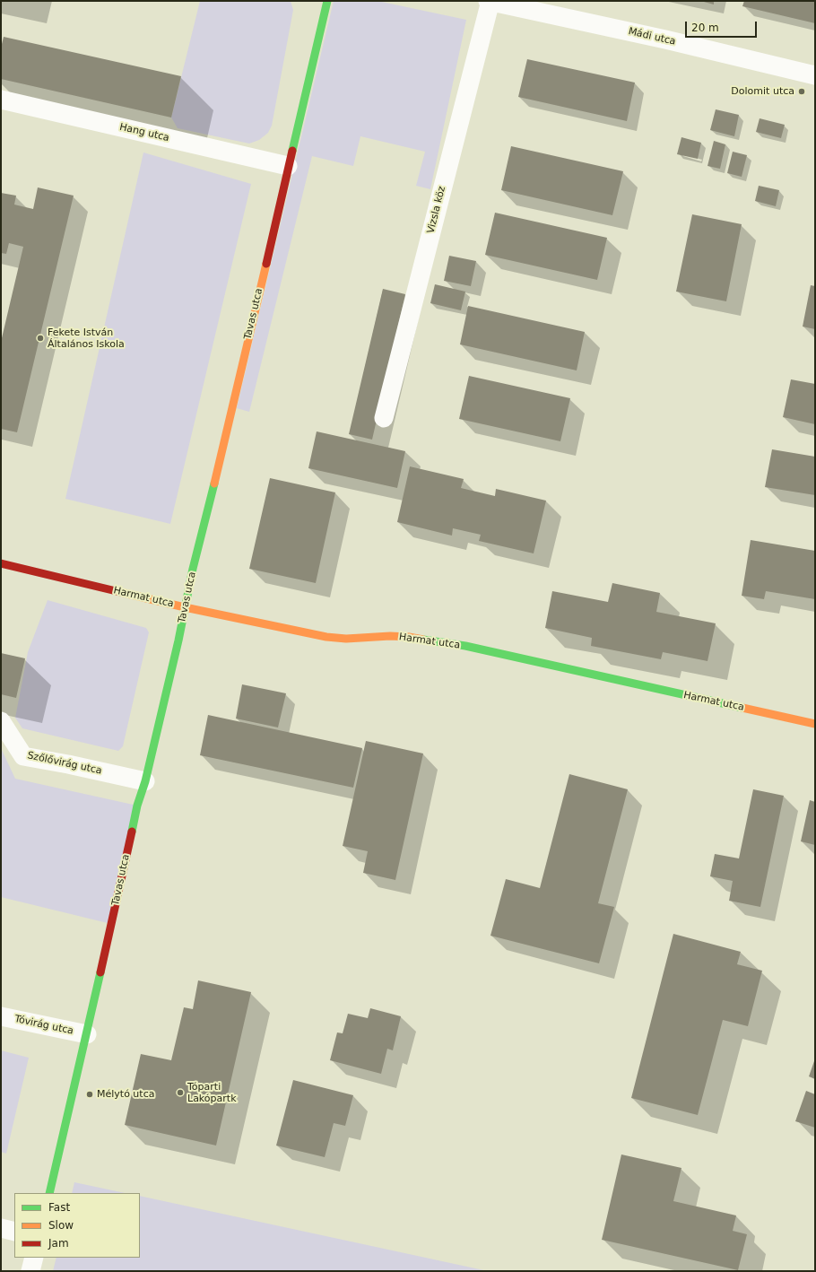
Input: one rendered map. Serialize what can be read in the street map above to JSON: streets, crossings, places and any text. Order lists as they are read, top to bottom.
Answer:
{
  "streets": {
    "street": [
      "Mádi utca",
      "Hang utca",
      "Vizsla köz",
      "Tavas utca",
      "Harmat utca",
      "Szőlővirág utca",
      "Tóvirág utca"
    ]
  },
  "crossings": [
    ["Mádi utca", "Vizsla köz"],
    ["Hang utca", "Tavas utca"],
    ["Tavas utca", "Harmat utca"],
    ["Tavas utca", "Szőlővirág utca"],
    ["Tavas utca", "Tóvirág utca"]
  ],
  "places": [
    "Dolomit utca",
    "Fekete István Általános Iskola",
    "Tóparti Lakópartk",
    "Mélytó utca"
  ],
  "legend": ["Fast", "Slow", "Jam"],
  "scale_bar": "20 m"
}
